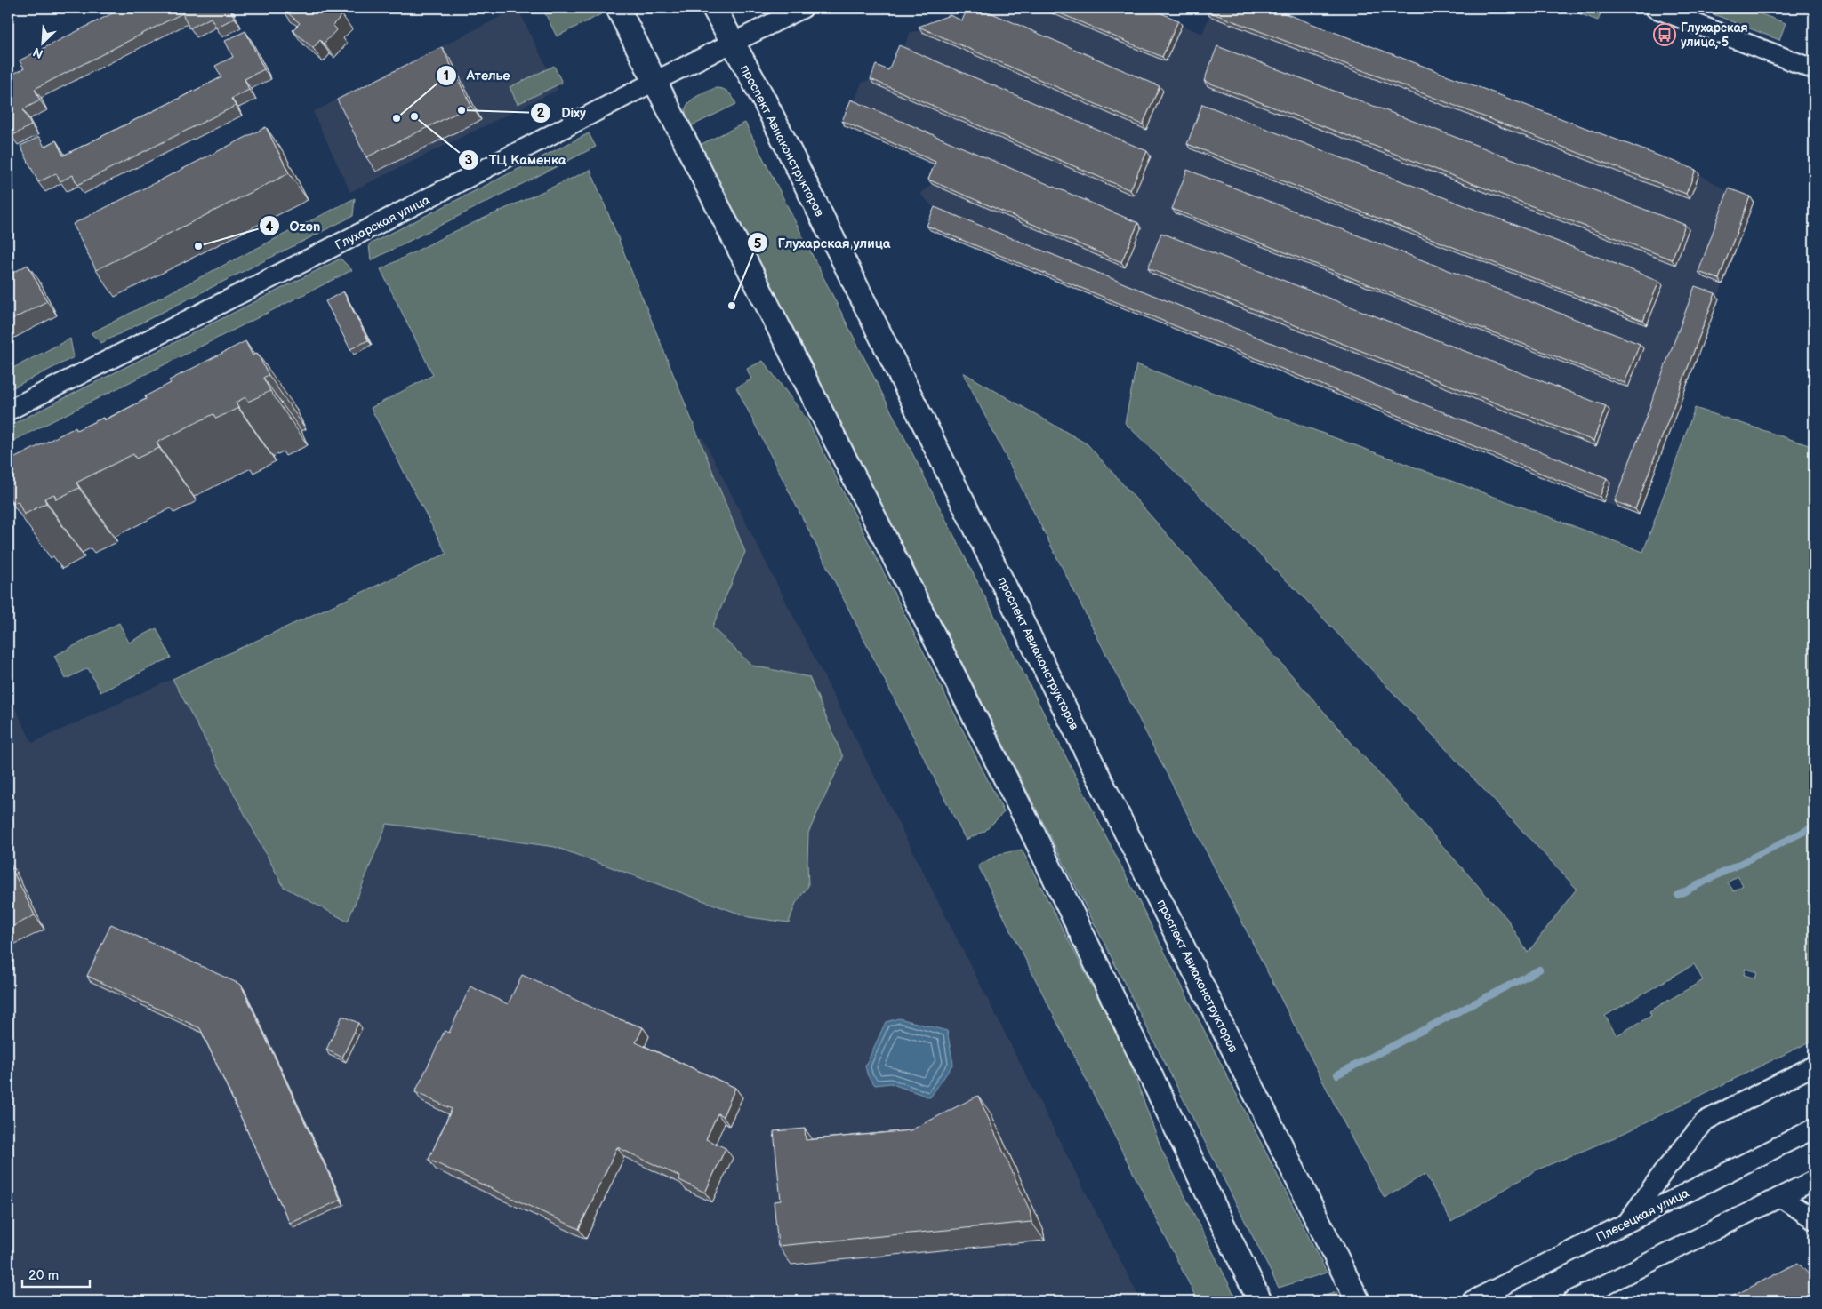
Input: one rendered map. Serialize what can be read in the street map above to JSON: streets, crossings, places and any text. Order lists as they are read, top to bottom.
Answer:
{
  "streets": {
    "street": ["проспект Авиаконструкторов", "Глухарская улица", "Плесецкая улица"]
  },
  "crossings": [
    ["проспект Авиаконструкторов", "Глухарская улица"]
  ],
  "places": {
    "bus stop": ["Глухарская улица, 5"],
    "other": [
      "Dixy",
      "ТЦ Каменка",
      "Ателье",
      "Ozon",
      "Глухарская улица"
    ]
  },
  "scale_bar": "20 m",
  "north": "bottom left"
}
